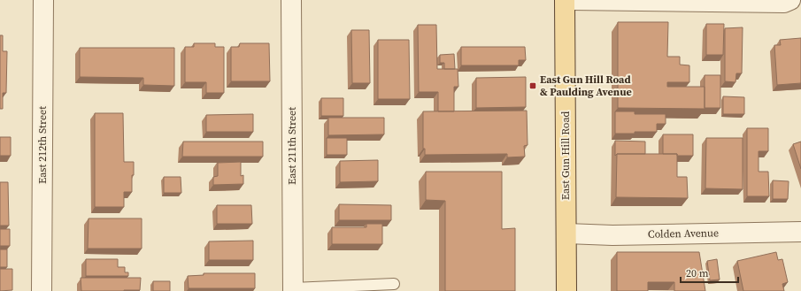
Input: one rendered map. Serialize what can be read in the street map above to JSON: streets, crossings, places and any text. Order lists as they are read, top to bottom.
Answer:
{
  "streets": {
    "main road": ["East Gun Hill Road"],
    "street": ["East 212th Street", "East 211th Street", "Colden Avenue"]
  },
  "crossings": [
    ["East Gun Hill Road", "Colden Avenue"]
  ],
  "places": {
    "transit": ["East Gun Hill Road & Paulding Avenue"]
  },
  "scale_bar": "20 m"
}
